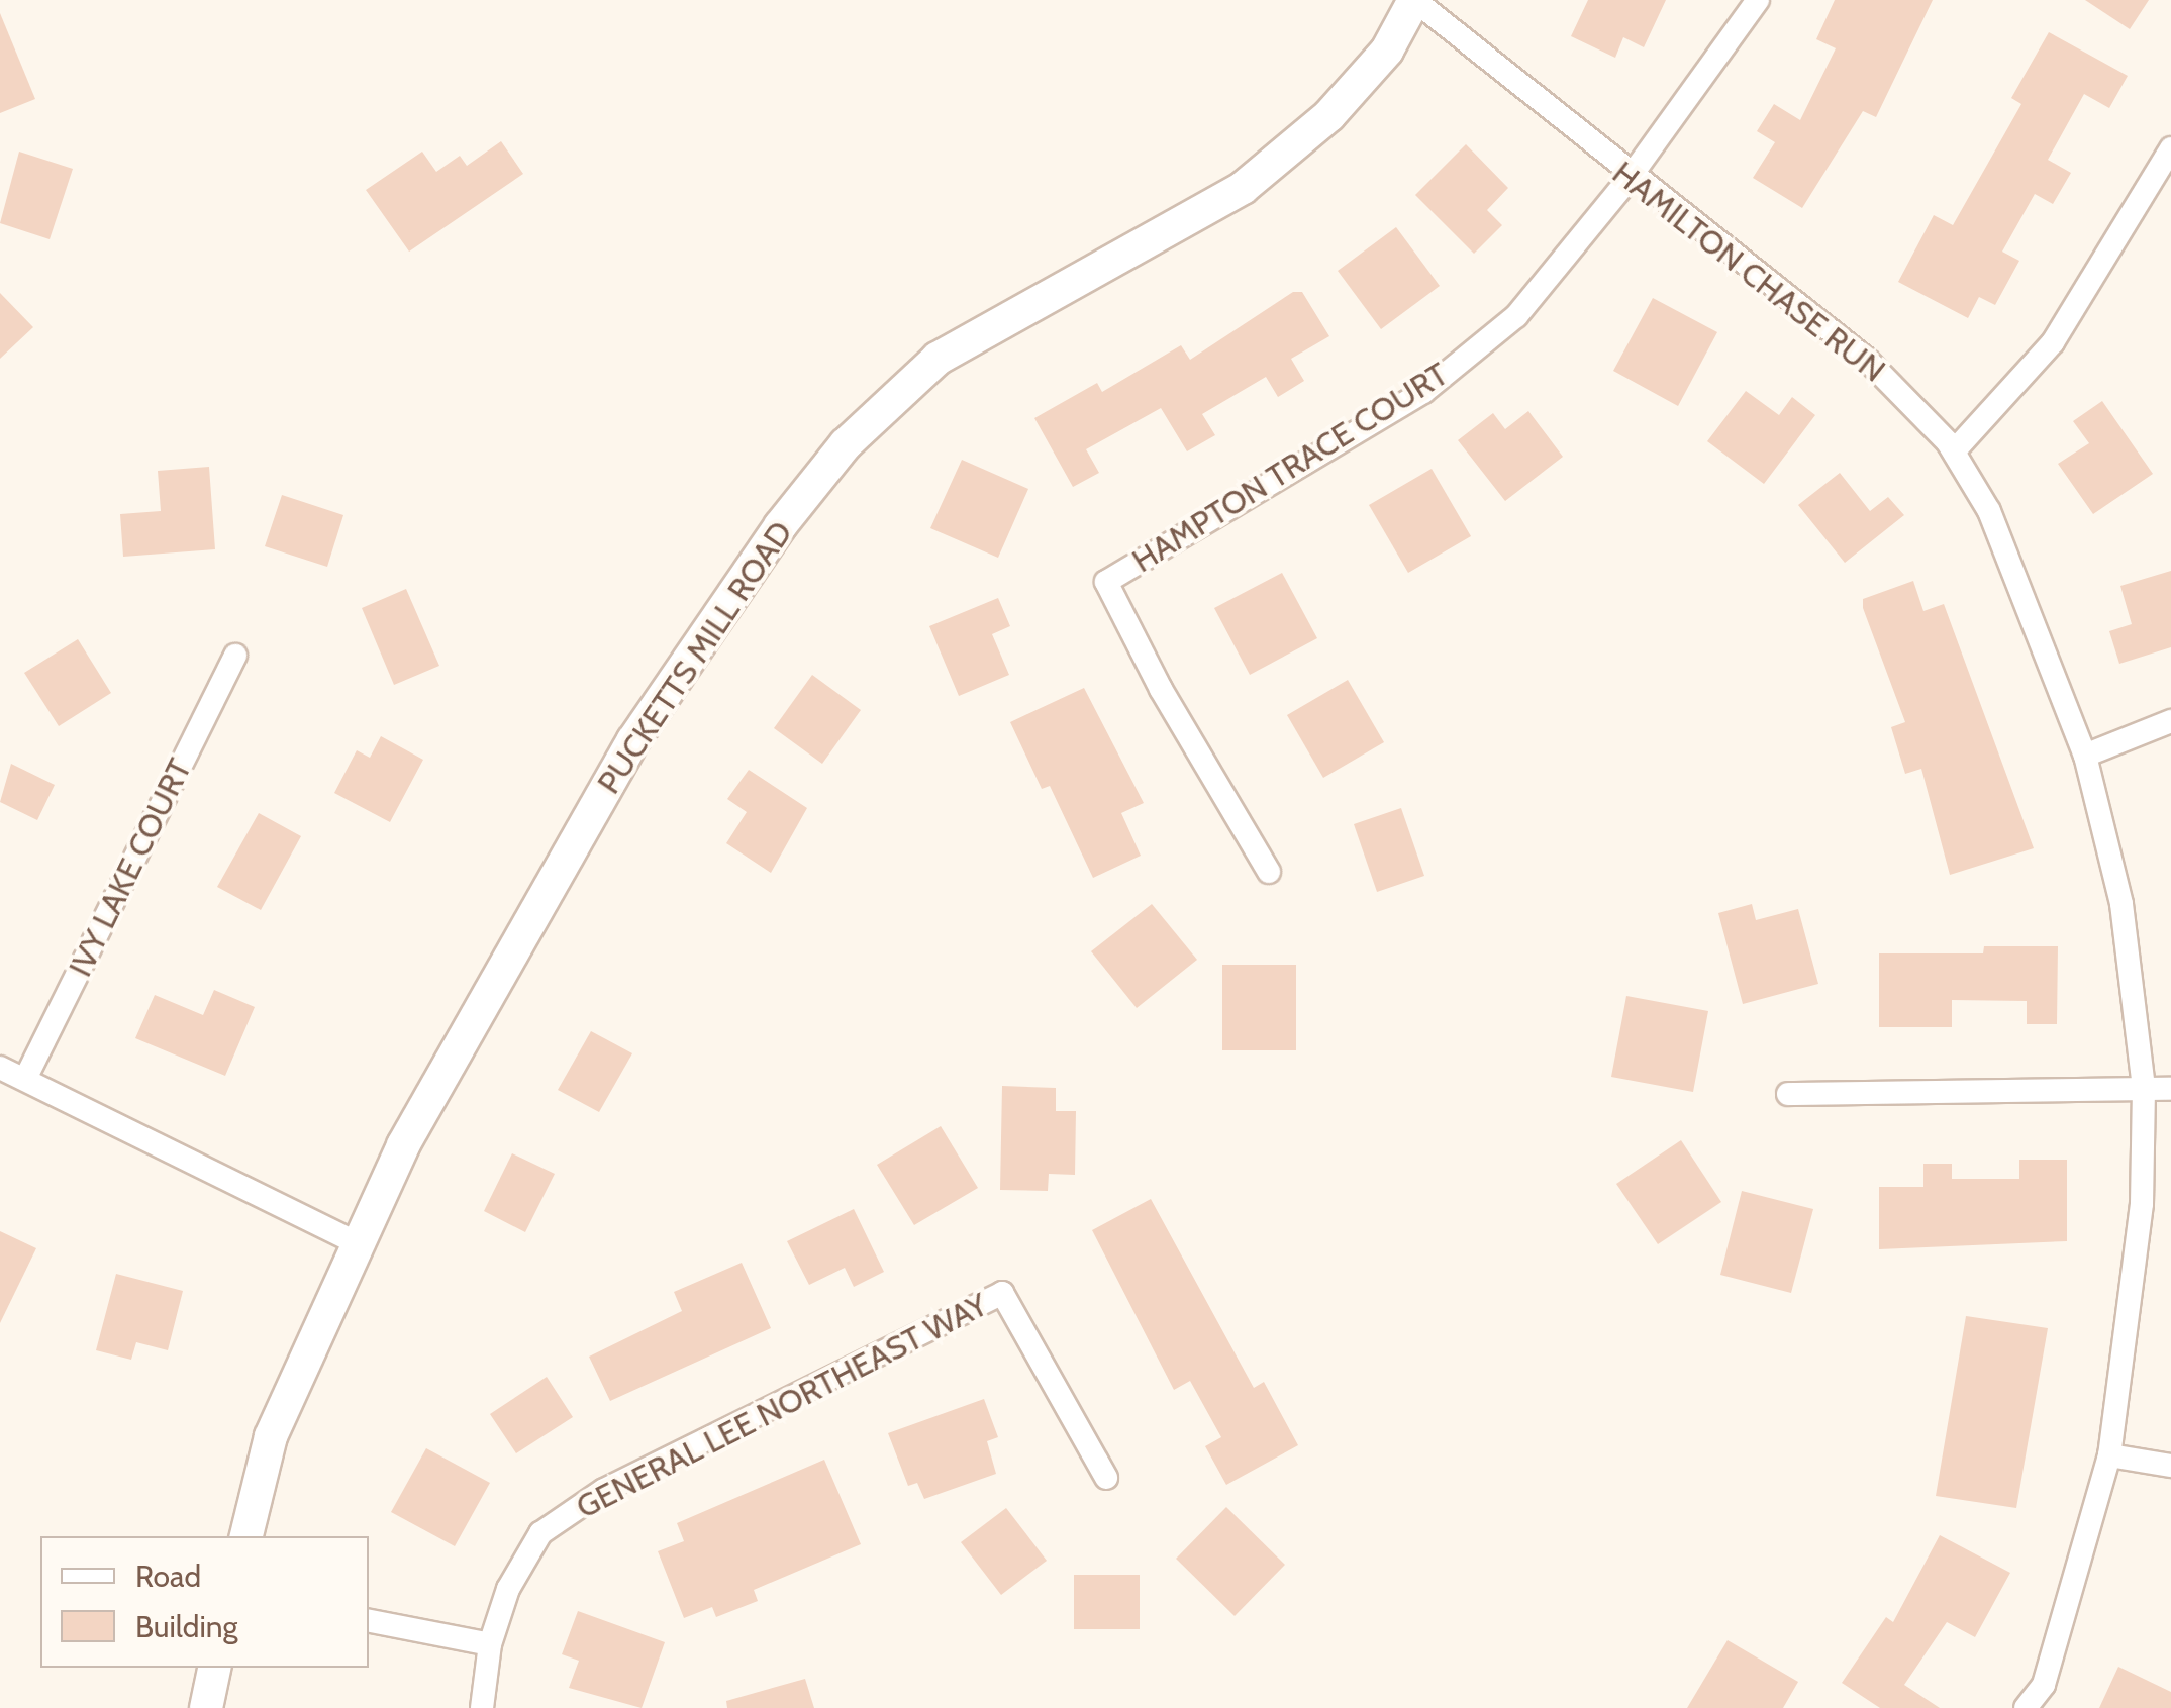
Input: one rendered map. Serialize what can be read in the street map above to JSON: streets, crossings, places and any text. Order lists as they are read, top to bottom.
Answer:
{
  "streets": {
    "street": [
      "HAMILTON CHASE RUN",
      "HAMPTON TRACE COURT",
      "PUCKETTS MILL ROAD",
      "IVY LAKE COURT",
      "GENERAL LEE NORTHEAST WAY"
    ]
  },
  "crossings": [
    ["HAMILTON CHASE RUN", "HAMPTON TRACE COURT"],
    ["HAMILTON CHASE RUN", "PUCKETTS MILL ROAD"]
  ],
  "legend": ["Road", "Building"]
}
